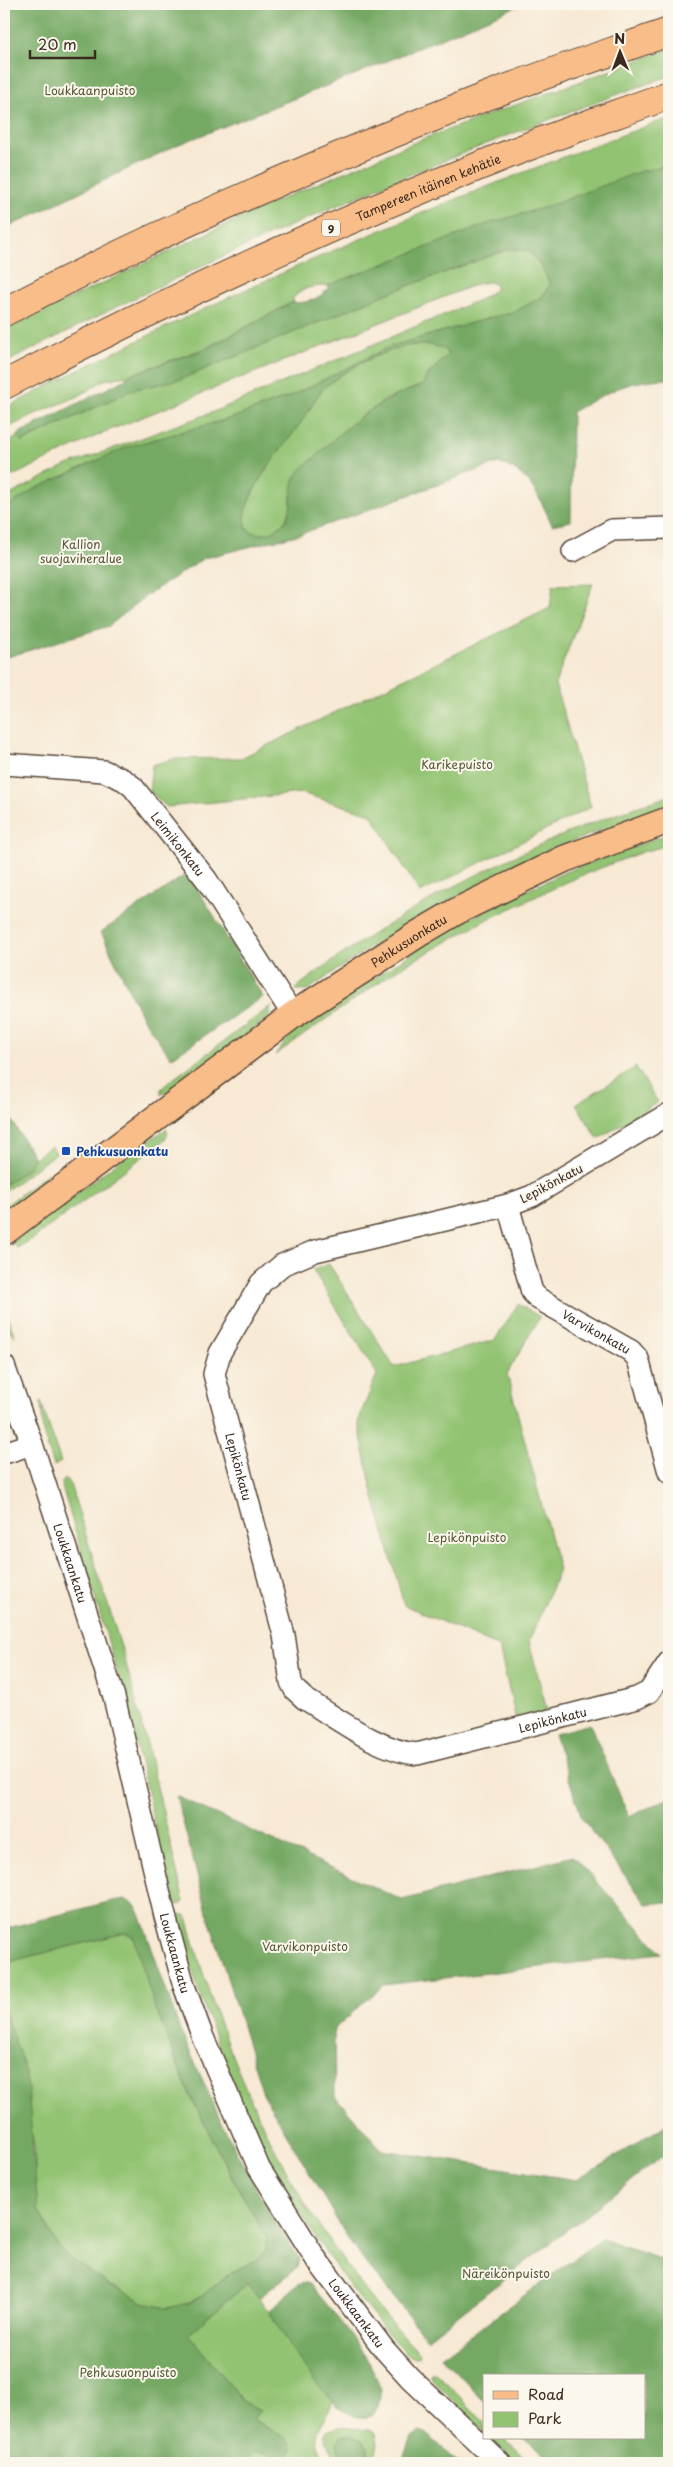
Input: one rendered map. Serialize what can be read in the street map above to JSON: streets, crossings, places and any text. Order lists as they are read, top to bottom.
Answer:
{
  "streets": {
    "highway": ["Tampereen itäinen kehätie", "9"],
    "main road": ["Pehkusuonkatu"],
    "street": [
      "Leimikonkatu",
      "Lepikönkatu",
      "Varvikonkatu",
      "Loukkaankatu"
    ]
  },
  "crossings": [
    ["Leimikonkatu", "Pehkusuonkatu"],
    ["Lepikönkatu", "Varvikonkatu"]
  ],
  "parks": [
    "Loukkaanpuisto",
    "Kallion suojaviheralue",
    "Karikepuisto",
    "Lepikönpuisto",
    "Varvikonpuisto",
    "Näreikönpuisto",
    "Pehkusuonpuisto"
  ],
  "places": {
    "transit": ["Pehkusuonkatu"]
  },
  "legend": ["Road", "Park"],
  "scale_bar": "20 m",
  "north": "top"
}
